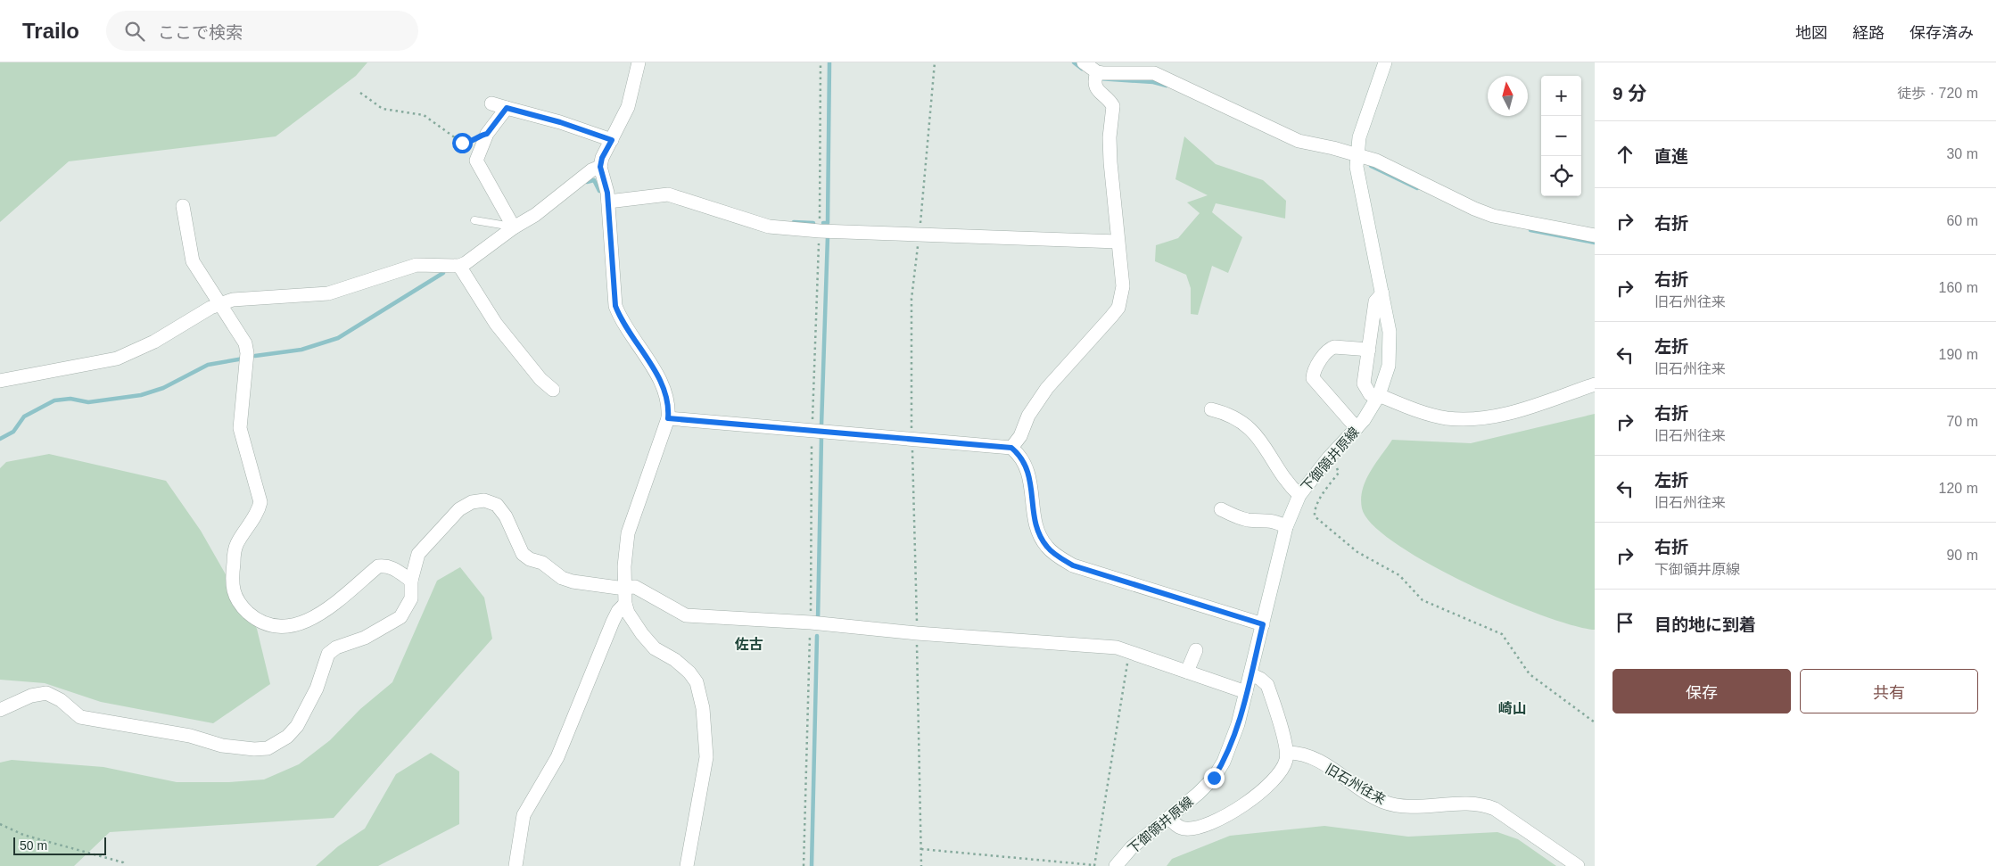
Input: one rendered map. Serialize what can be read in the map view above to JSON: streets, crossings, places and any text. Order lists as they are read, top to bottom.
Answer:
{
  "streets": {
    "street": ["下御領井原線", "旧石州往来"]
  },
  "districts": ["佐古", "崎山"],
  "scale_bar": "50 m",
  "north": "top",
  "page": {
    "header": "Trailo",
    "search": "ここで検索",
    "nav": ["地図", "経路", "保存済み"],
    "heading": ["9 分", "徒歩 · 720 m"],
    "map_buttons": ["+", "−"],
    "list": [
      ["直進", "30 m"],
      ["右折", "60 m"],
      ["右折", "旧石州往来", "160 m"],
      ["左折", "旧石州往来", "190 m"],
      ["右折", "旧石州往来", "70 m"],
      ["左折", "旧石州往来", "120 m"],
      ["右折", "下御領井原線", "90 m"],
      "目的地に到着"
    ],
    "buttons": ["保存", "共有"],
    "scale": "50 m"
  }
}
